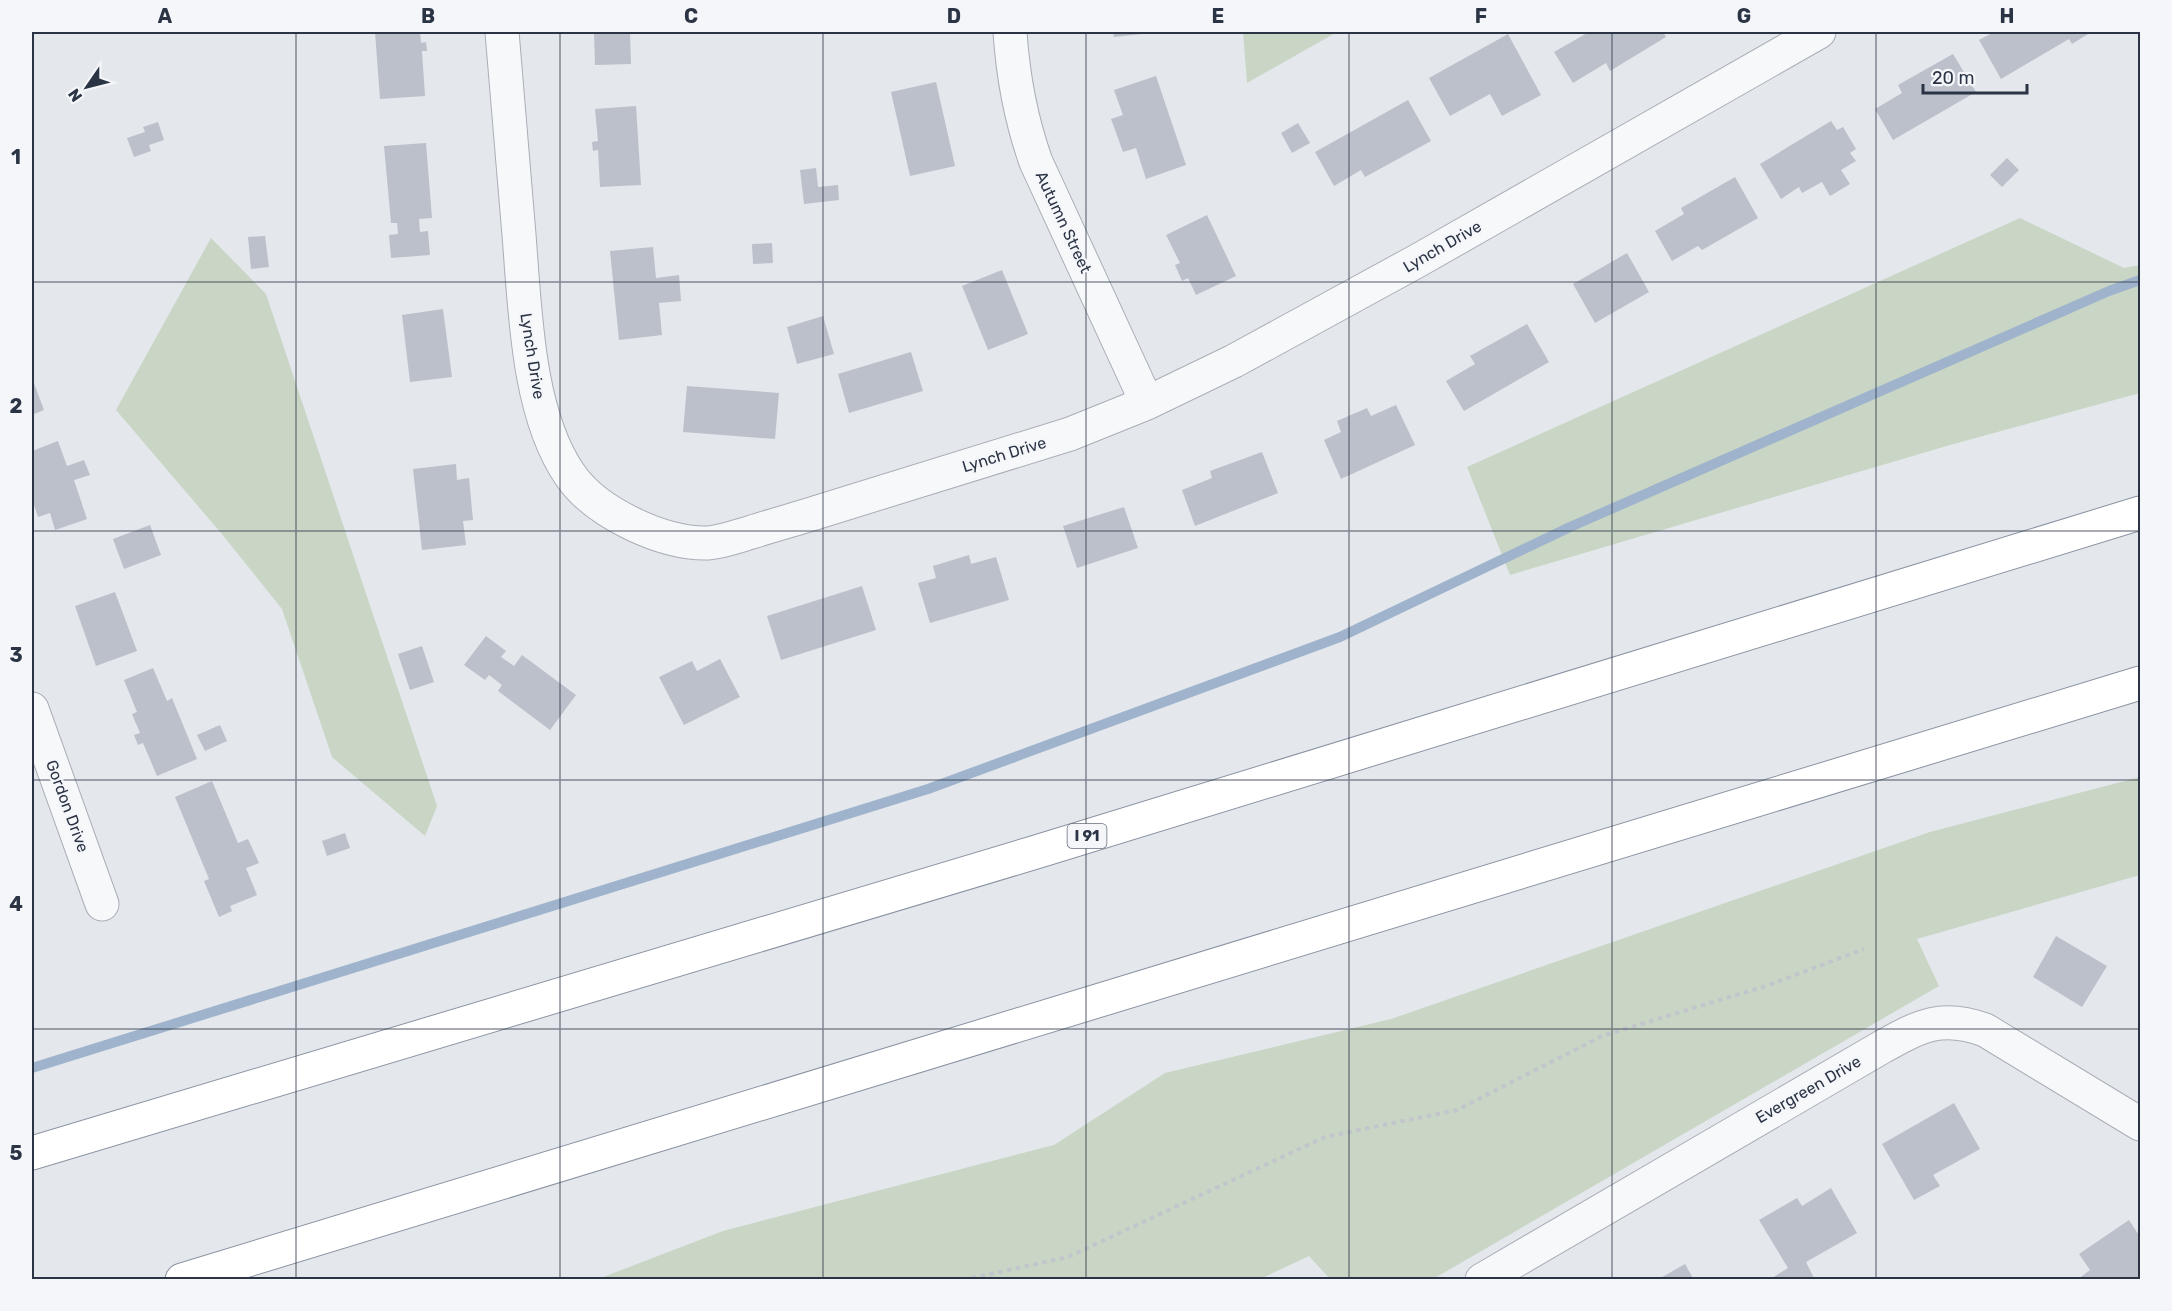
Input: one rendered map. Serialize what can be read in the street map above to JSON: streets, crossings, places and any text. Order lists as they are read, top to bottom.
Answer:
{
  "streets": {
    "highway": ["I 91"],
    "street": [
      "Autumn Street",
      "Lynch Drive",
      "Gordon Drive",
      "Evergreen Drive"
    ]
  },
  "crossings": [
    ["Autumn Street", "Lynch Drive"]
  ],
  "scale_bar": "20 m",
  "north": "bottom left",
  "grid": {
    "columns": [
      "A",
      "B",
      "C",
      "D",
      "E",
      "F",
      "G",
      "H"
    ],
    "rows": [
      "1",
      "2",
      "3",
      "4",
      "5"
    ]
  }
}
